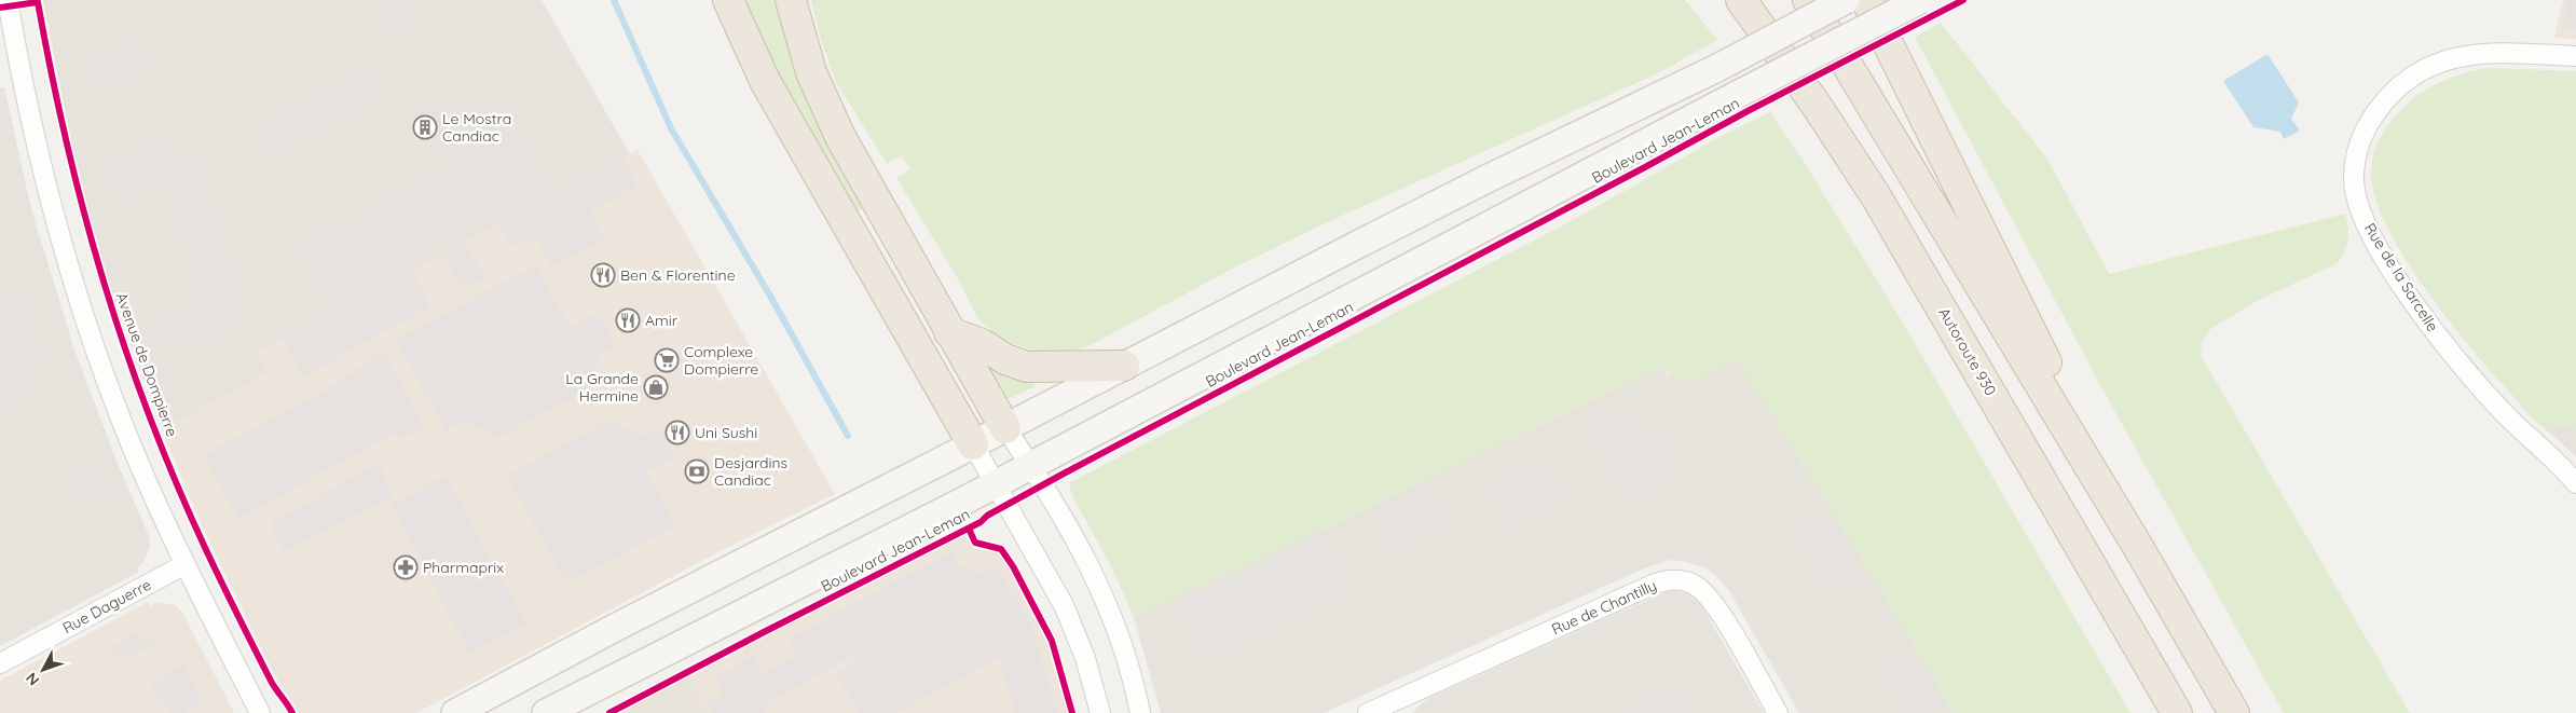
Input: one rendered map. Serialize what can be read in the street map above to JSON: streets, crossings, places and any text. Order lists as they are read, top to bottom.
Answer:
{
  "streets": {
    "highway": ["Autoroute 930"],
    "street": [
      "Boulevard Jean-Leman",
      "Rue de la Sarcelle",
      "Rue Daguerre",
      "Rue de Chantilly"
    ],
    "cycle path": ["Avenue de Dompierre"]
  },
  "places": {
    "building": ["Le Mostra Candiac"],
    "restaurant": ["Ben & Florentine", "Amir", "Uni Sushi"],
    "supermarket": ["Complexe Dompierre"],
    "shop": ["La Grande Hermine"],
    "bank": ["Desjardins Candiac"],
    "pharmacy": ["Pharmaprix"]
  },
  "north": "bottom left"
}
